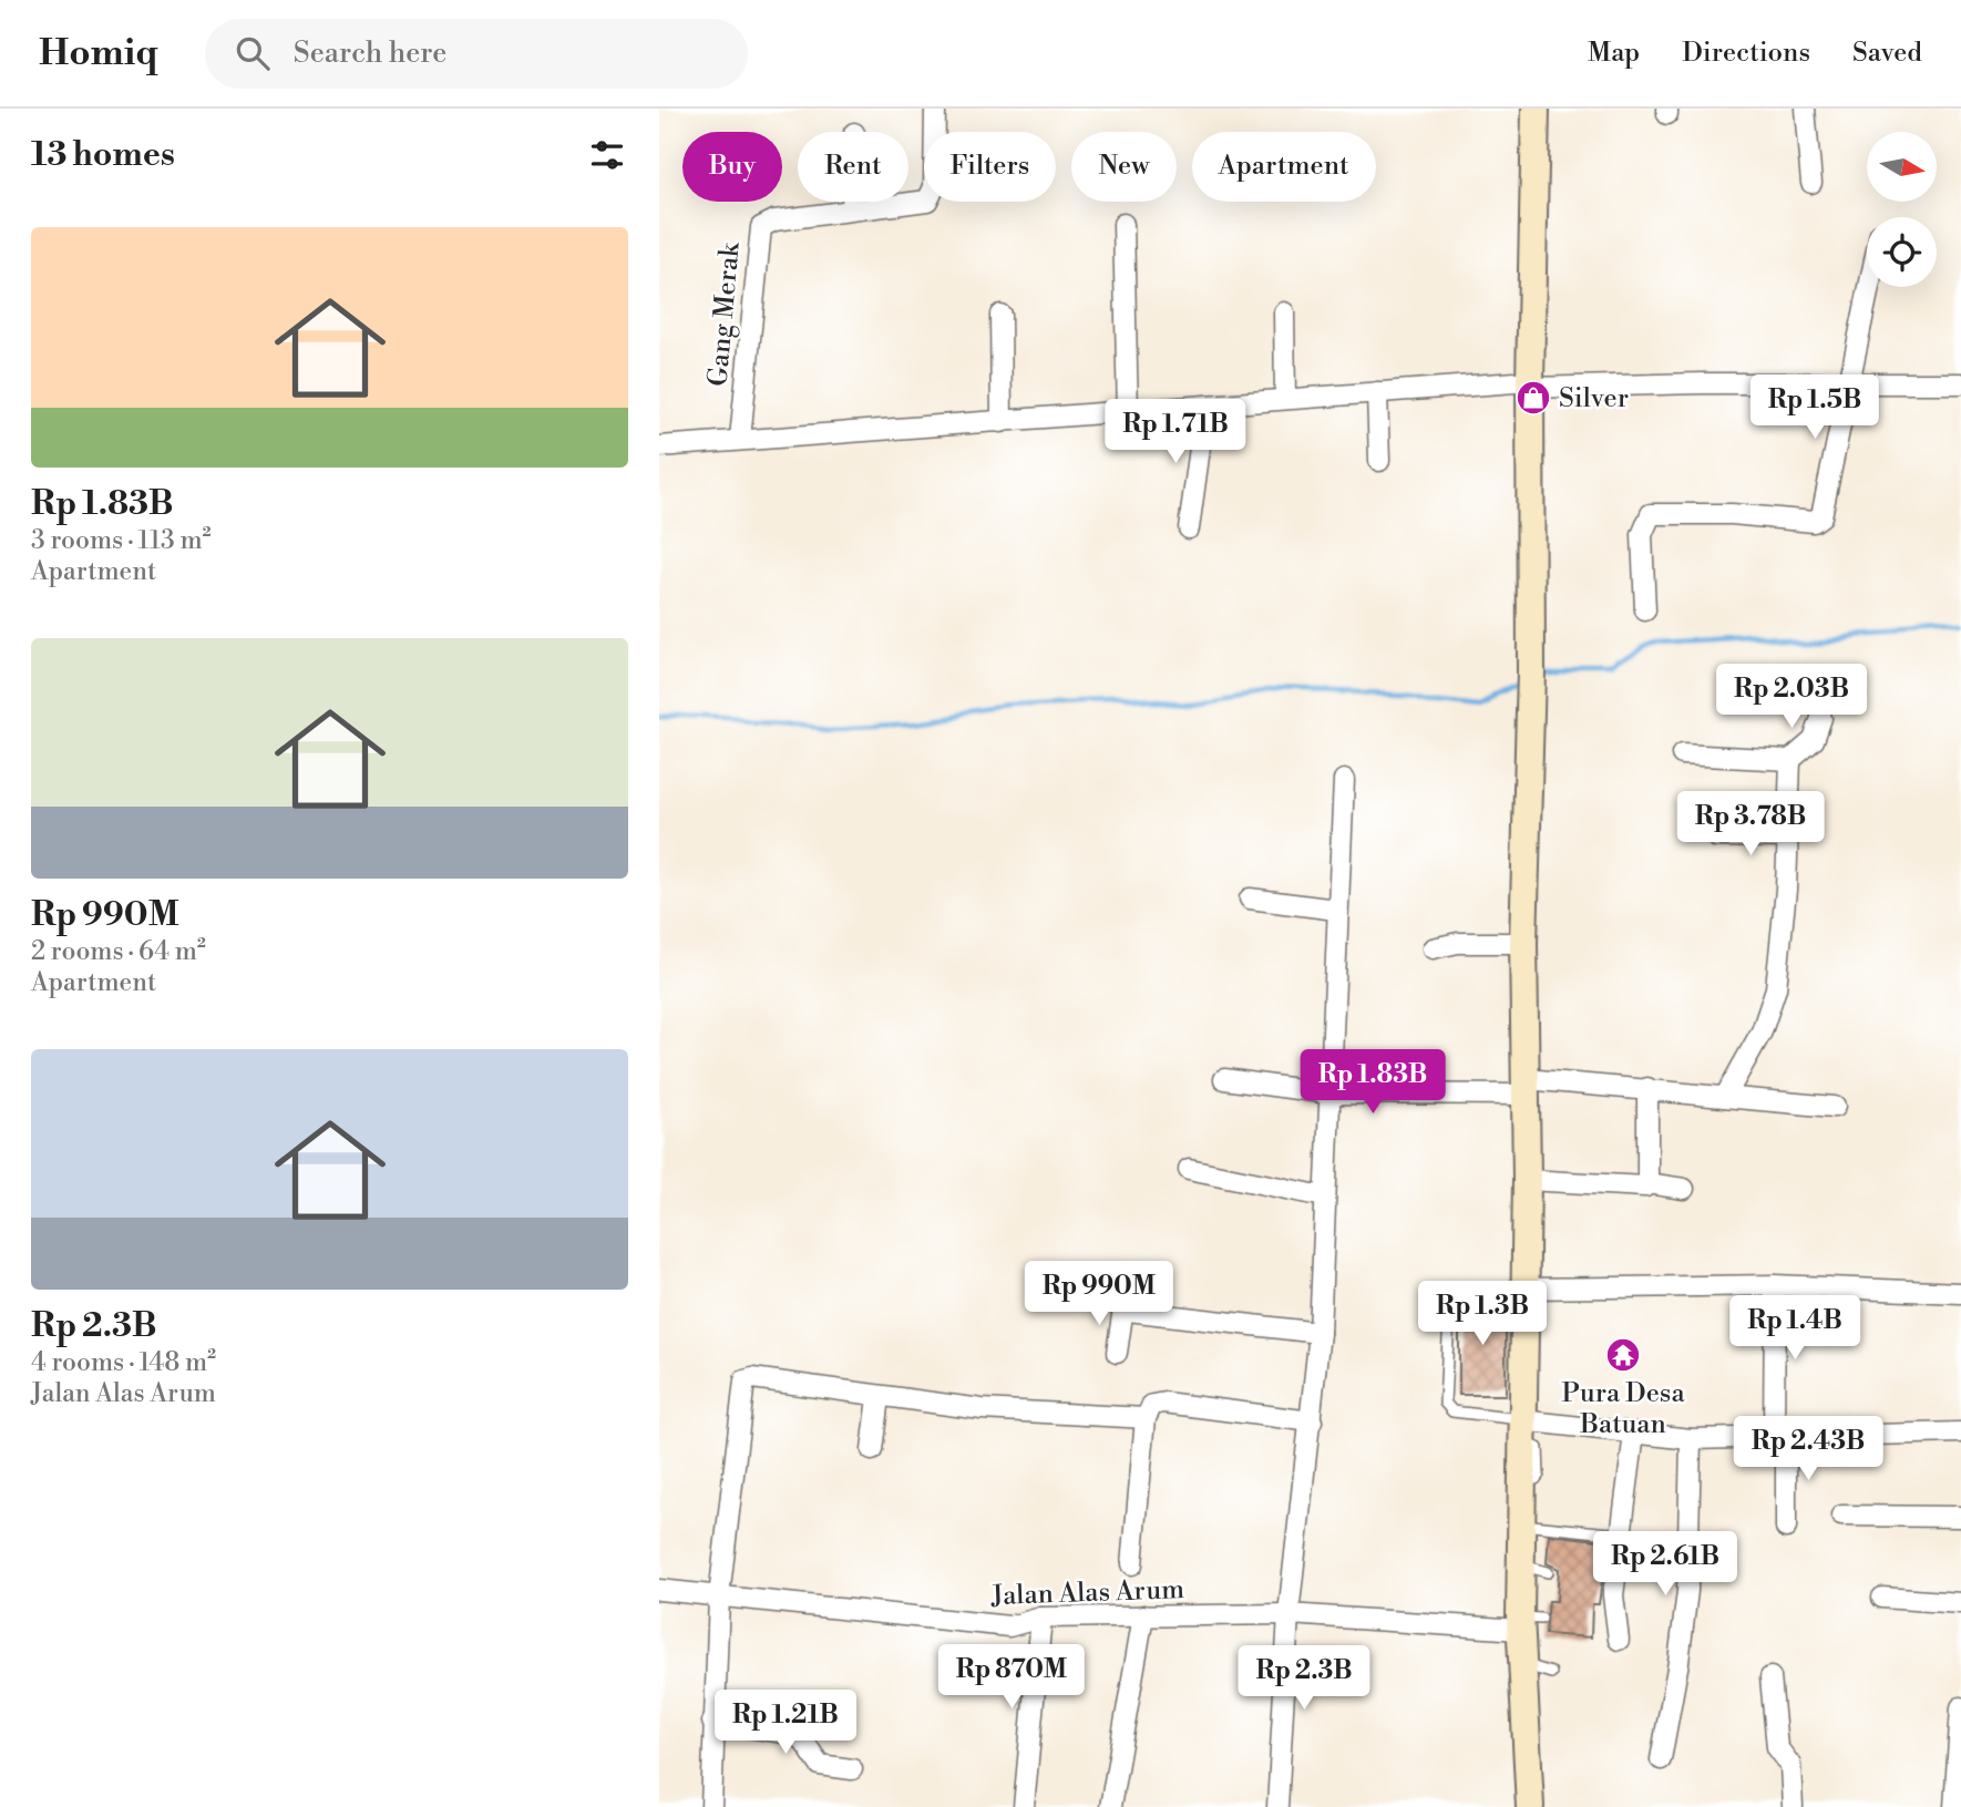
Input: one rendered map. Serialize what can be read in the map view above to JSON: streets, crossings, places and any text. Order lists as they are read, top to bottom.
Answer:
{
  "streets": {
    "street": ["Gang Merak", "Jalan Alas Arum"]
  },
  "places": {
    "shop": ["Silver"],
    "temple": ["Pura Desa Batuan"]
  },
  "north": "right",
  "page": {
    "header": "Homiq",
    "search": "Search here",
    "nav": ["Map", "Directions", "Saved"],
    "heading": "13 homes",
    "chip": [
      "Buy",
      "Rent",
      "Filters",
      "New",
      "Apartment"
    ],
    "list": [
      {
        "name": "Rp 1.83B",
        "note": "3 rooms · 113 m² · Apartment"
      },
      {
        "name": "Rp 990M",
        "note": "2 rooms · 64 m² · Apartment"
      },
      {
        "name": "Rp 2.3B",
        "note": "4 rooms · 148 m² · Jalan Alas Arum"
      }
    ],
    "price": [
      "Rp 1.5B",
      "Rp 1.71B",
      "Rp 2.03B",
      "Rp 3.78B",
      "Rp 1.83B",
      "Rp 990M",
      "Rp 1.3B",
      "Rp 1.4B",
      "Rp 2.43B",
      "Rp 2.61B",
      "Rp 870M",
      "Rp 2.3B",
      "Rp 1.21B"
    ]
  }
}
